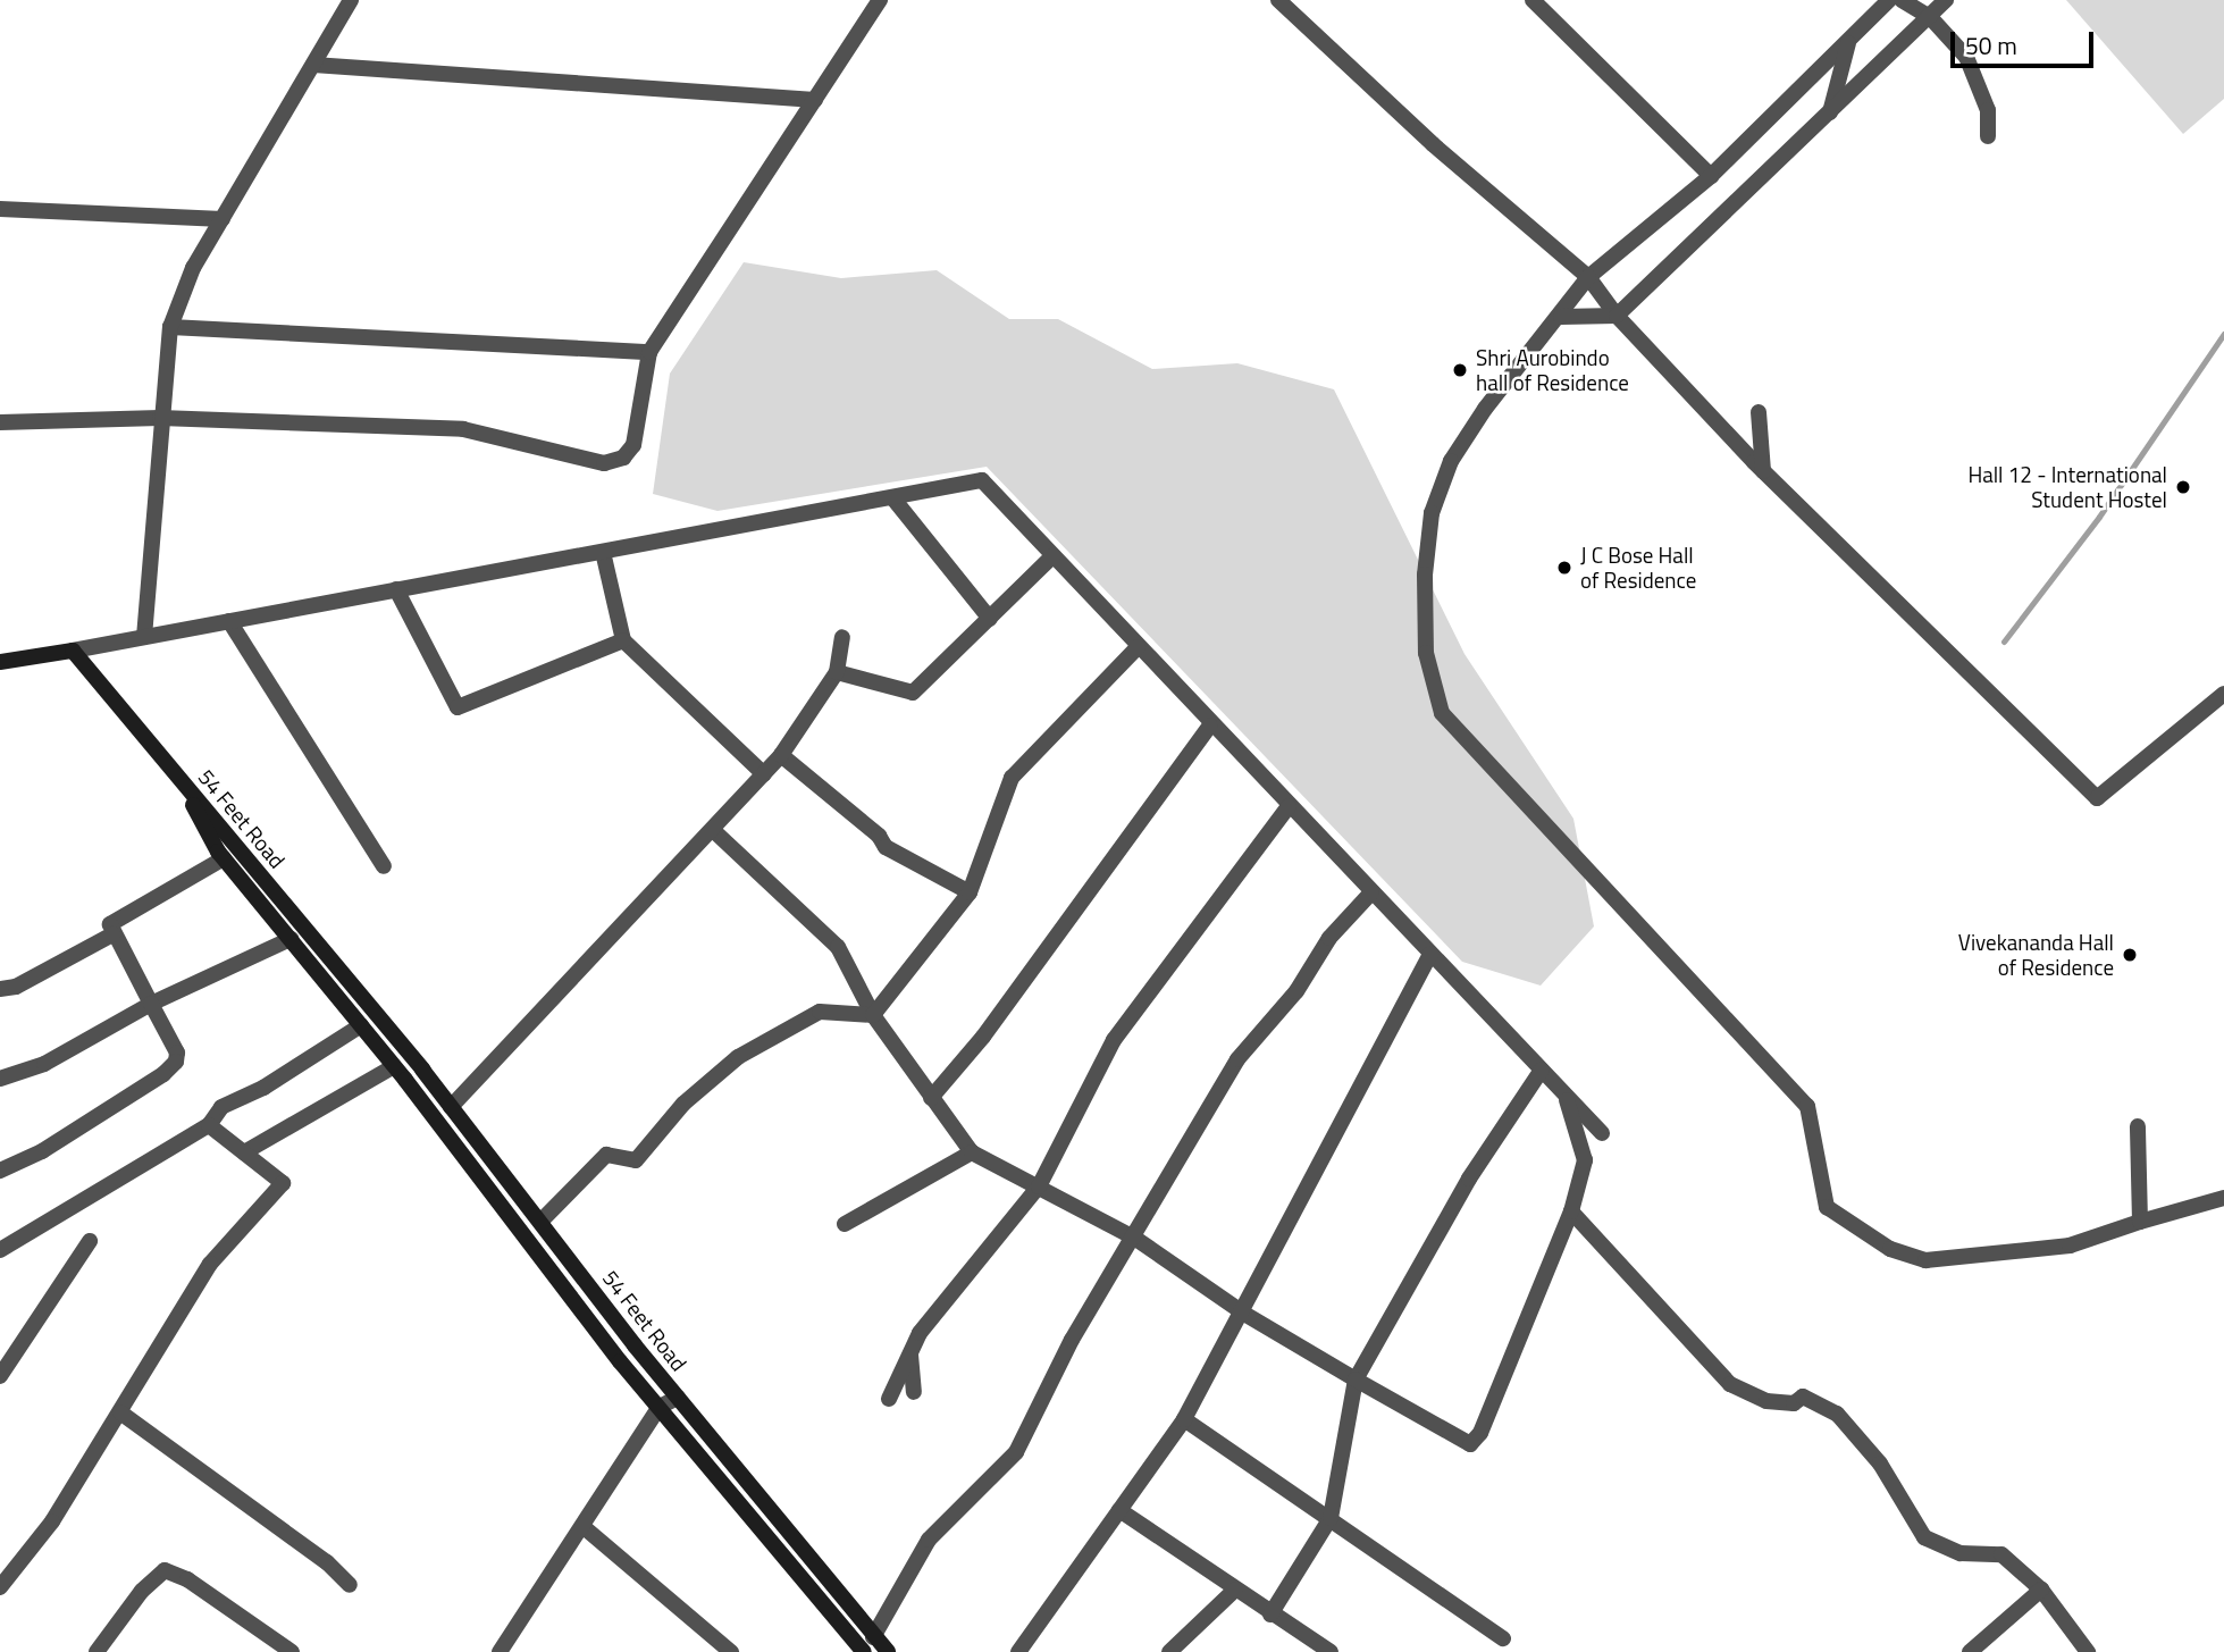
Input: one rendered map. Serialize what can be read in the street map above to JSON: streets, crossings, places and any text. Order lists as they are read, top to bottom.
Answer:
{
  "streets": {
    "street": ["54 Feet Road"]
  },
  "places": [
    "Shri Aurobindo hall of Residence",
    "Hall 12 - International Student Hostel",
    "J C Bose Hall of Residence",
    "Vivekananda Hall of Residence"
  ],
  "scale_bar": "50 m"
}
